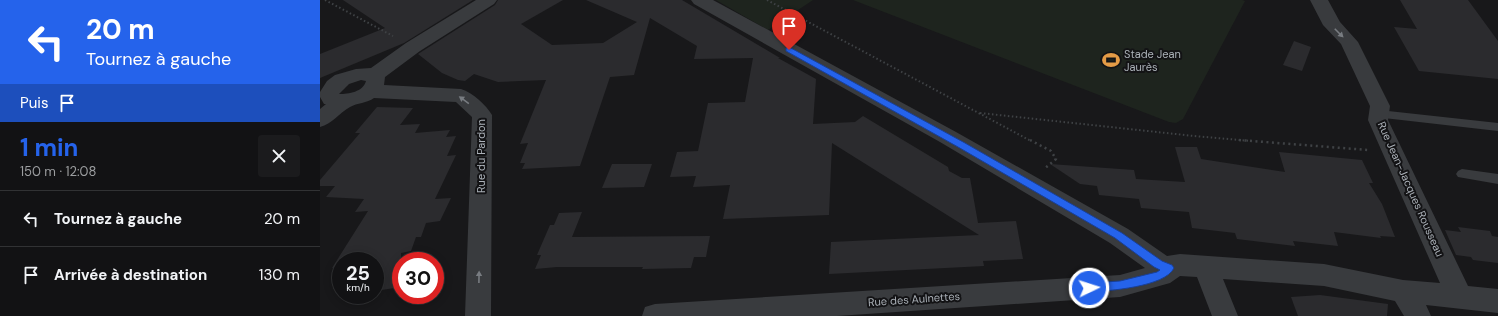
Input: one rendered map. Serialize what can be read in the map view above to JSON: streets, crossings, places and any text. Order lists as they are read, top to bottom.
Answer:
{
  "streets": {
    "street": ["Rue du Pardon", "Rue Jean-Jacques Rousseau", "Rue des Aulnettes"]
  },
  "one_way": ["Rue Jean-Jacques Rousseau"],
  "places": {
    "sports": ["Stade Jean Jaurès"]
  },
  "page": {
    "turn": ["20 m", "Tournez à gauche"],
    "then": "Puis",
    "heading": ["1 min", "150 m · 12:08"],
    "list": [
      {
        "name": "Tournez à gauche",
        "value": "20 m"
      },
      {
        "name": "Arrivée à destination",
        "value": "130 m"
      }
    ],
    "speed": "25 km/h",
    "limit": "30"
  }
}
